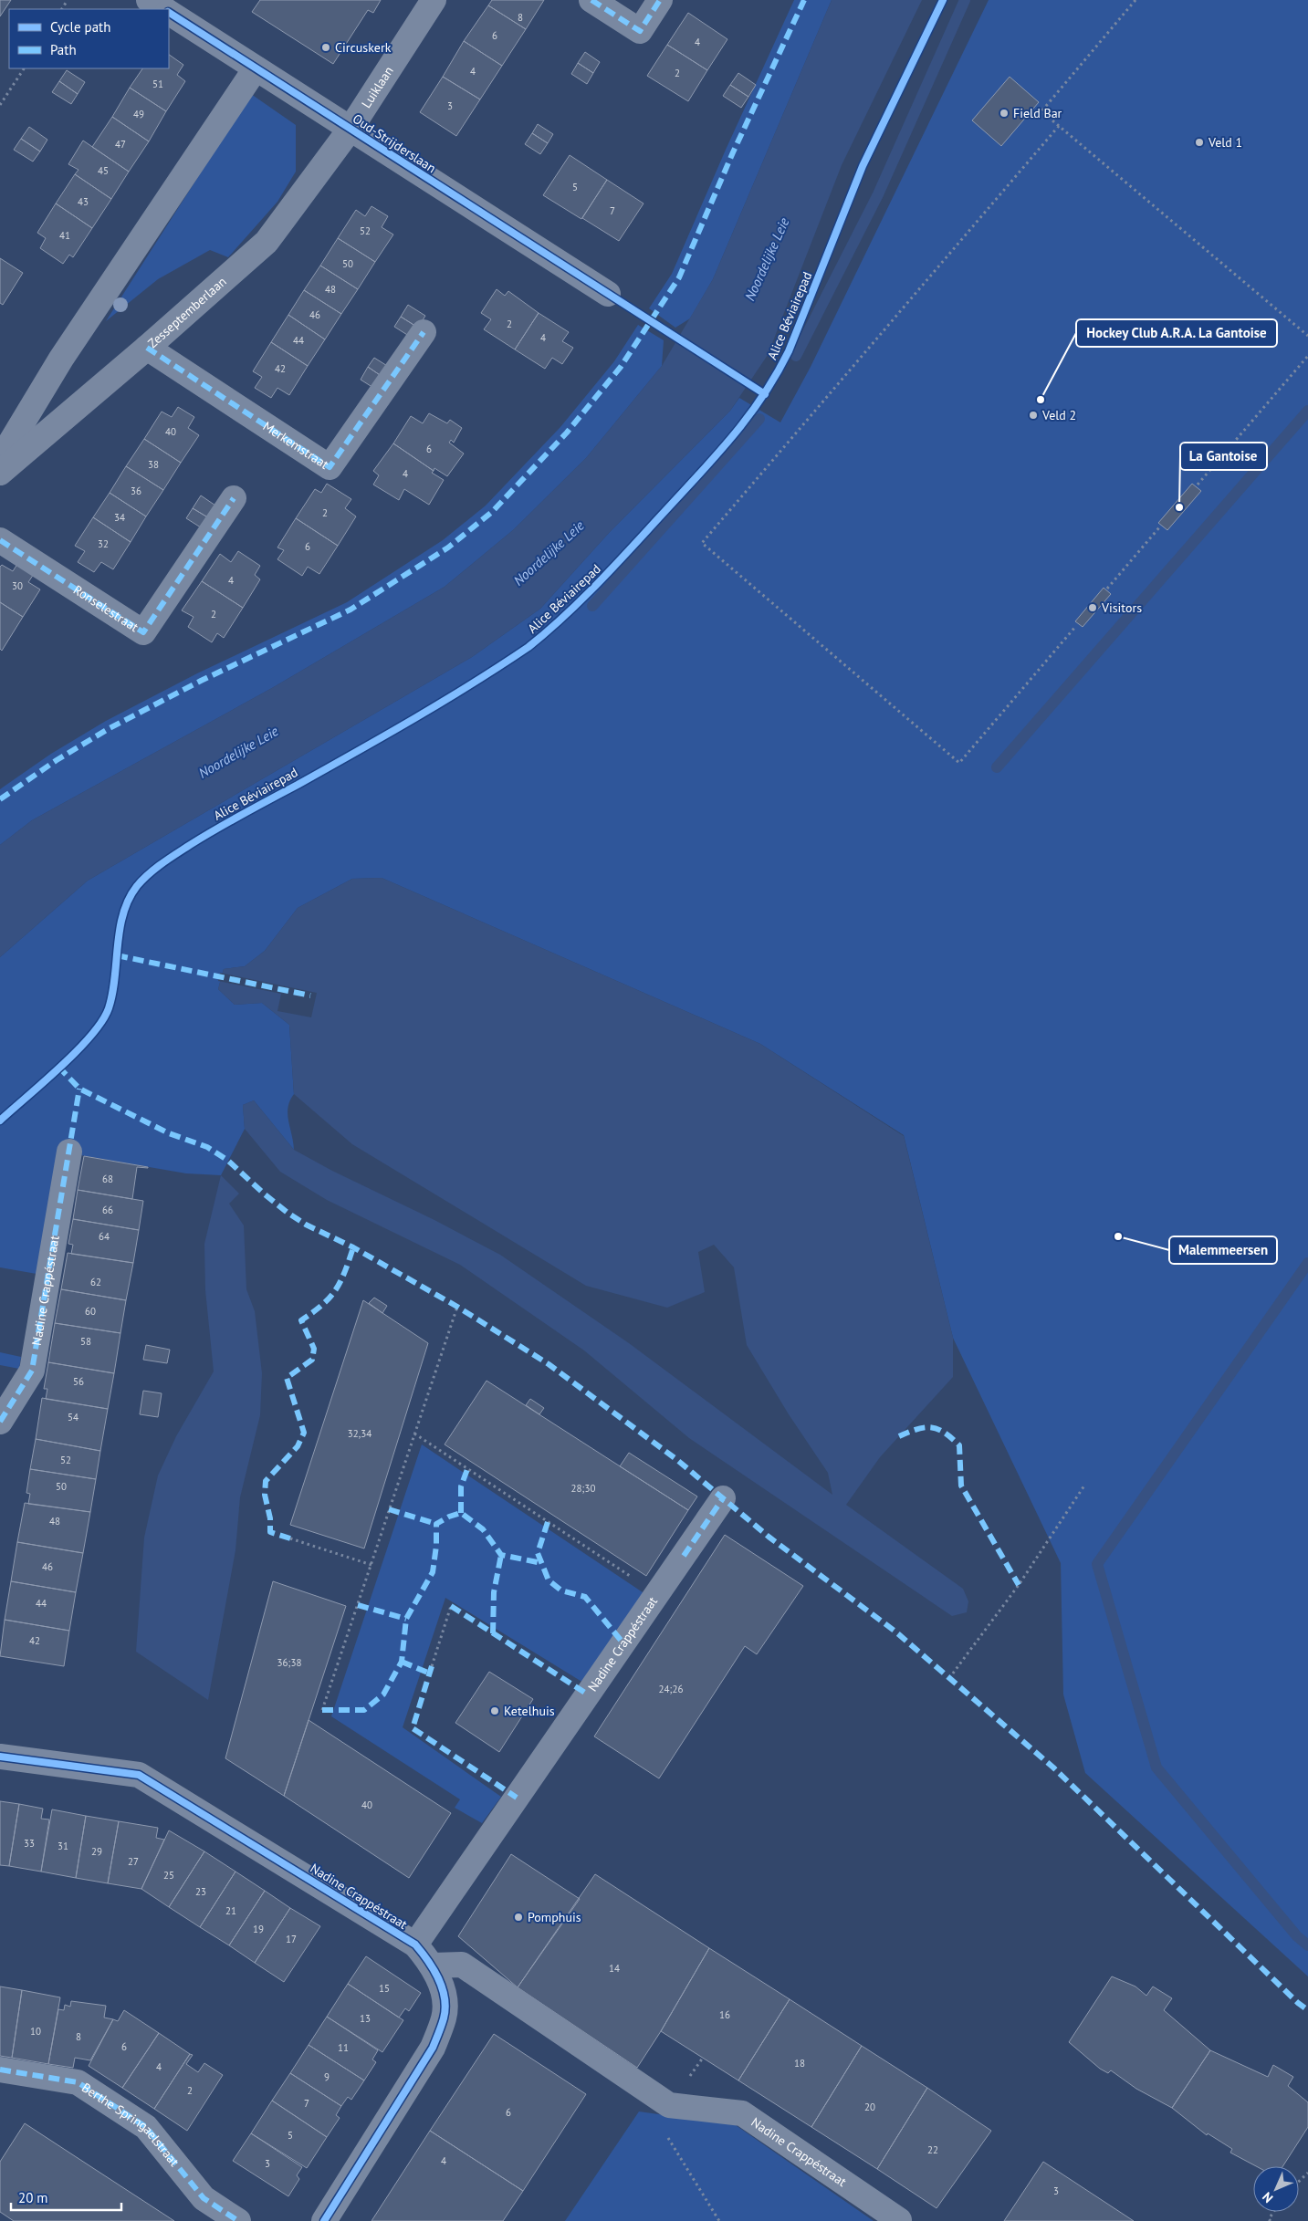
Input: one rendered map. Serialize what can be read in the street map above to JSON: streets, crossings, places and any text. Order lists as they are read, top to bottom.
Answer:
{
  "streets": {
    "street": [
      "Luiklaan",
      "Oud-Strijderslaan",
      "Zesseptemberlaan",
      "Merkemstraat",
      "Ronselestraat",
      "Nadine Crappéstraat",
      "Berthe Springaelstraat"
    ],
    "cycle path": ["Alice Béviairepad"]
  },
  "crossings": [
    ["Luiklaan", "Oud-Strijderslaan"],
    ["Luiklaan", "Zesseptemberlaan"],
    ["Oud-Strijderslaan", "Zesseptemberlaan"],
    ["Zesseptemberlaan", "Merkemstraat"]
  ],
  "water": ["Noordelijke Leie"],
  "places": [
    "Circuskerk",
    "Field Bar",
    "Veld 1",
    "Hockey Club A.R.A. La Gantoise",
    "Veld 2",
    "La Gantoise",
    "Visitors",
    "Malemmeersen",
    "Ketelhuis",
    "Pomphuis"
  ],
  "house_numbers": [
    "8",
    "6",
    "4",
    "4",
    "2",
    "51",
    "3",
    "49",
    "47",
    "45",
    "5",
    "43",
    "7",
    "52",
    "41",
    "50",
    "48",
    "46",
    "2",
    "4",
    "44",
    "42",
    "40",
    "6",
    "38",
    "4",
    "36",
    "2",
    "34",
    "32",
    "6",
    "4",
    "30",
    "2",
    "68",
    "66",
    "64",
    "62",
    "60",
    "58",
    "56",
    "54",
    "32,34",
    "52",
    "50",
    "28;30",
    "48",
    "46",
    "44",
    "42",
    "36;38",
    "24;26",
    "40",
    "33",
    "31",
    "29",
    "27",
    "25",
    "23",
    "21",
    "19",
    "17",
    "14",
    "15",
    "16",
    "13",
    "10",
    "8",
    "6",
    "11",
    "18",
    "4",
    "9",
    "2",
    "7",
    "20",
    "6",
    "5",
    "22",
    "4",
    "3",
    "3"
  ],
  "legend": ["Cycle path", "Path"],
  "scale_bar": "20 m",
  "north": "bottom left"
}
